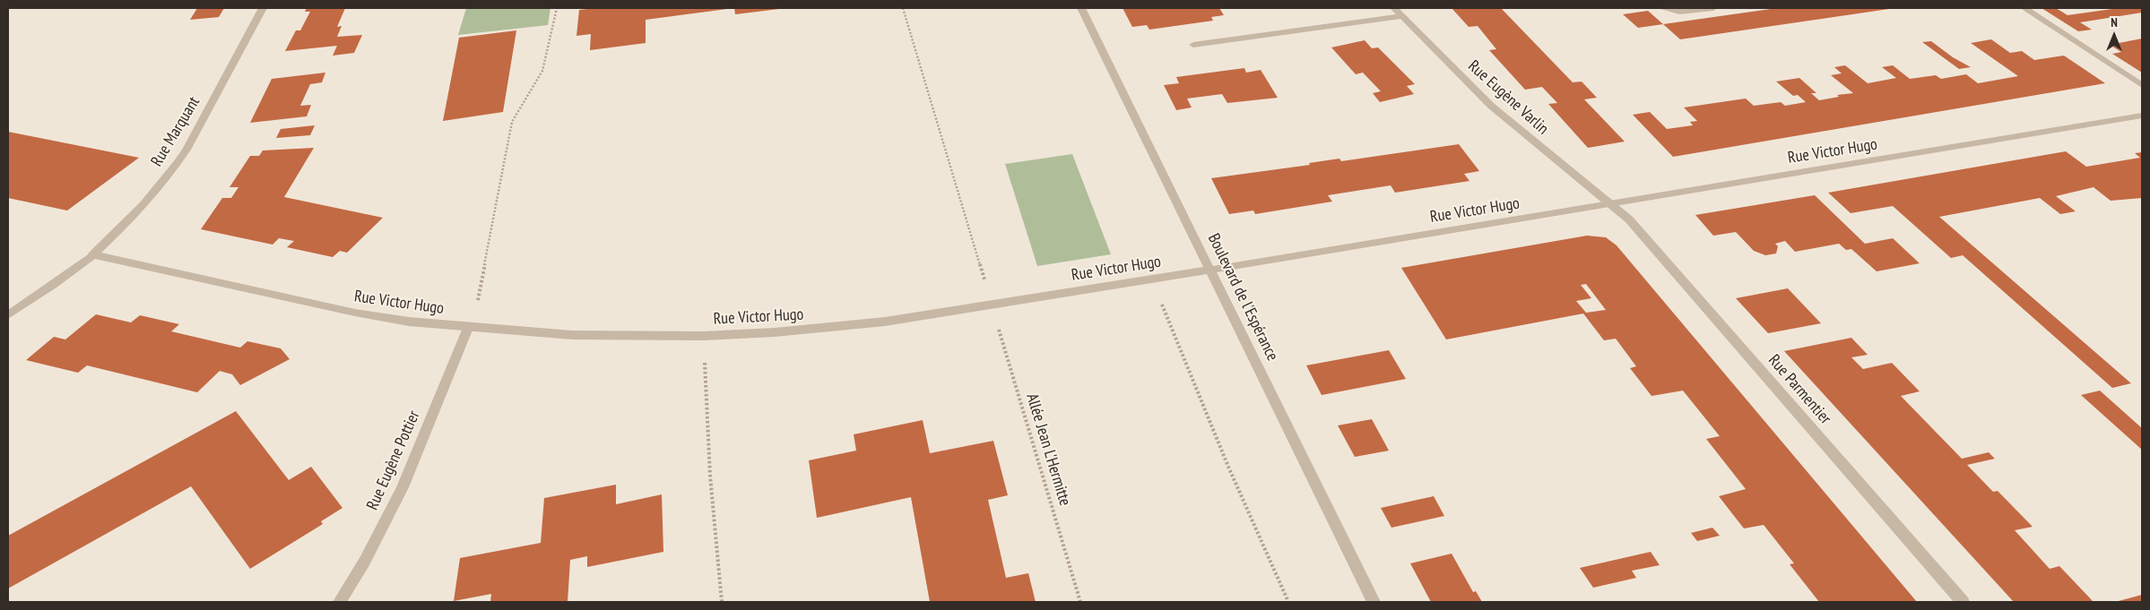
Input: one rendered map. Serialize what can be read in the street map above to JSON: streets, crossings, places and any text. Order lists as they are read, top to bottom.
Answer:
{
  "streets": {
    "street": [
      "Rue Eugène Varlin",
      "Rue Marquant",
      "Rue Victor Hugo",
      "Boulevard de l'Espérance",
      "Rue Parmentier",
      "Rue Eugène Pottier"
    ],
    "path": ["Allée Jean L'Hermitte"]
  },
  "crossings": [
    ["Rue Eugène Varlin", "Rue Victor Hugo"],
    ["Rue Eugène Varlin", "Rue Parmentier"],
    ["Rue Marquant", "Rue Victor Hugo"],
    ["Rue Victor Hugo", "Boulevard de l'Espérance"],
    ["Rue Victor Hugo", "Rue Parmentier"],
    ["Rue Victor Hugo", "Allée Jean L'Hermitte"],
    ["Rue Victor Hugo", "Rue Eugène Pottier"]
  ],
  "north": "top"
}
